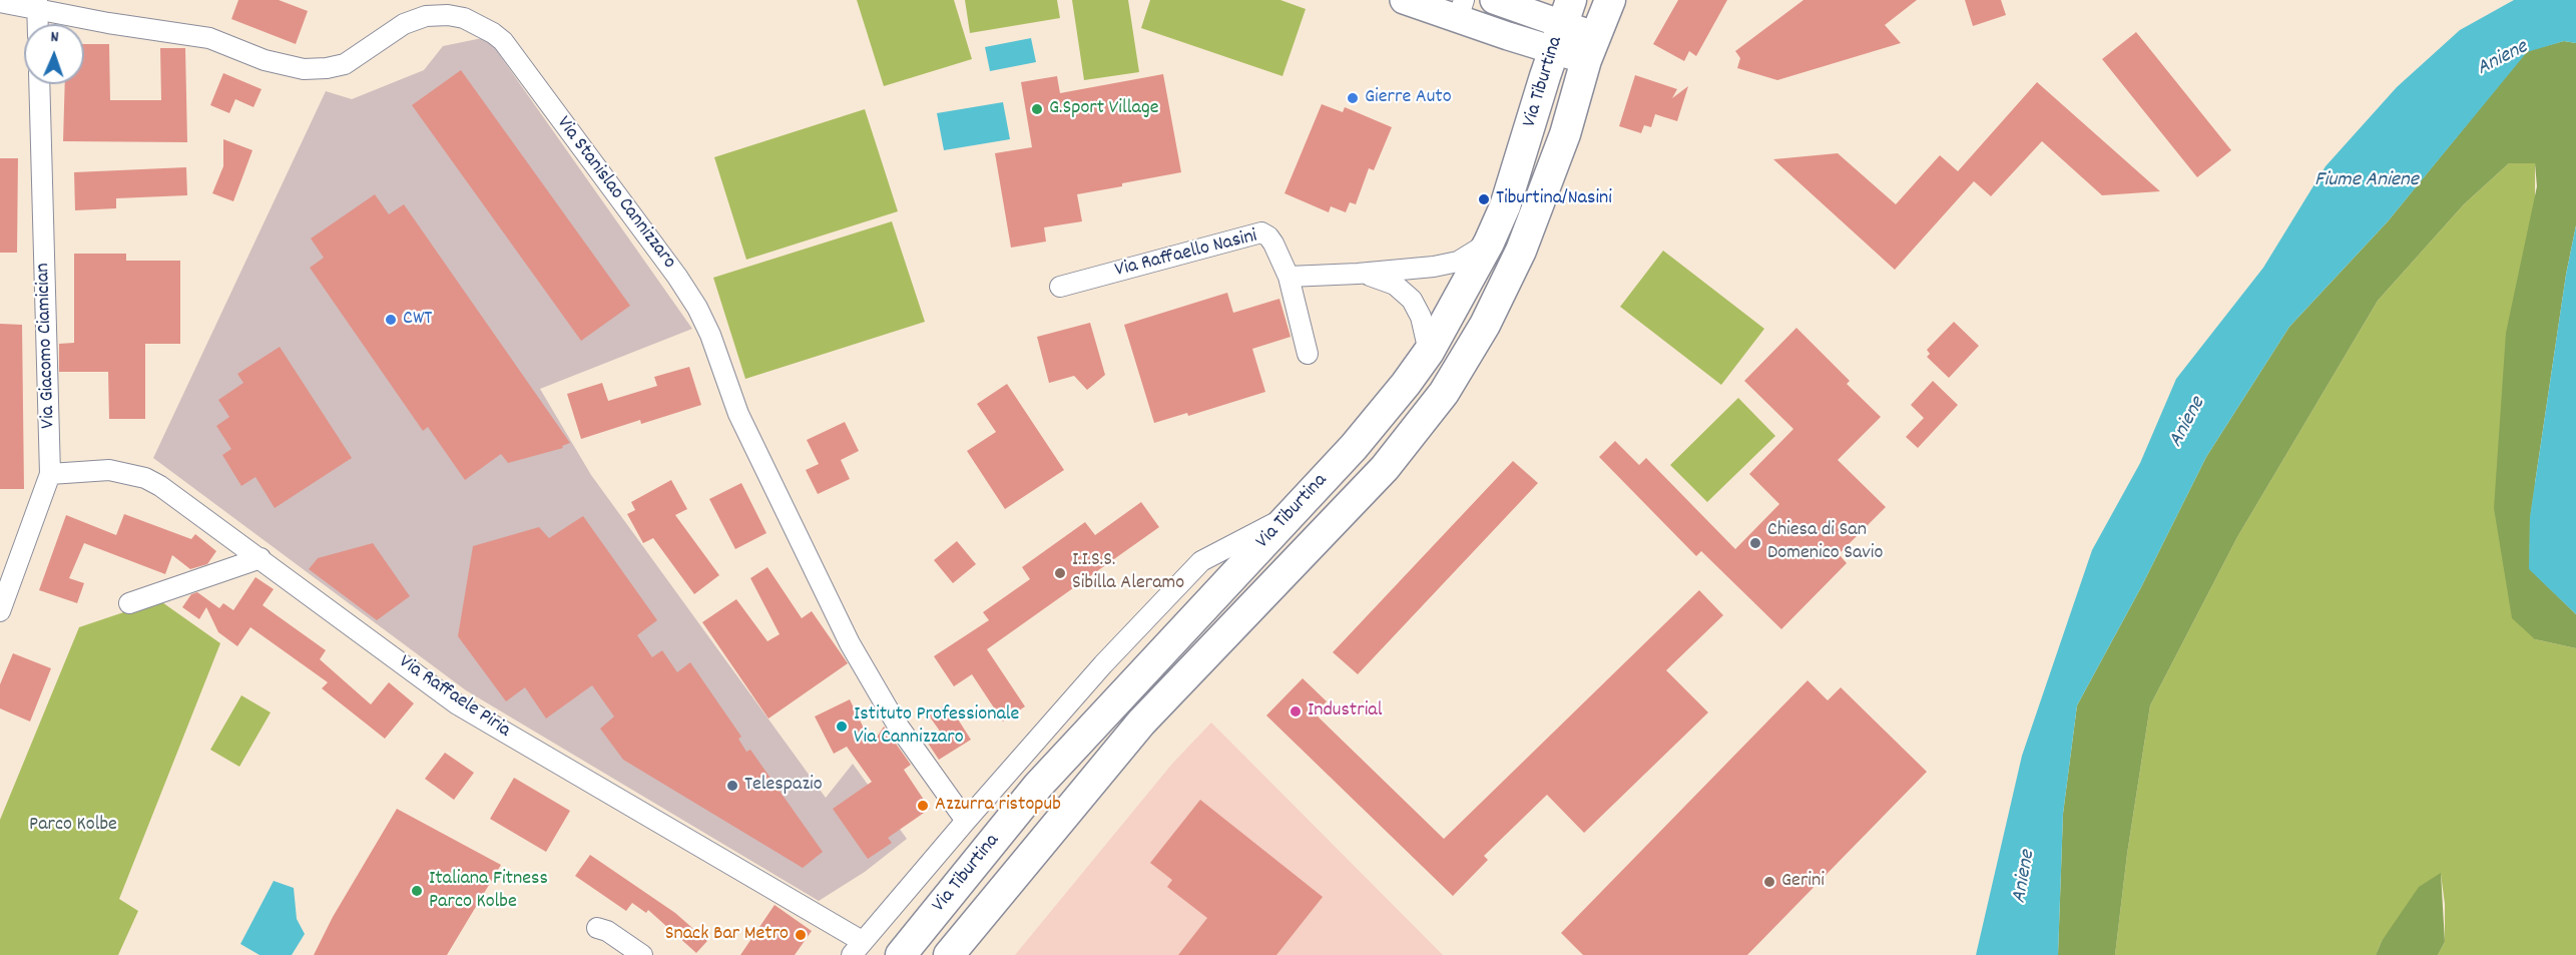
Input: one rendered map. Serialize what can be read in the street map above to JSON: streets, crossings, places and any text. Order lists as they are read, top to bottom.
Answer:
{
  "streets": {
    "main road": ["Via Tiburtina"],
    "street": [
      "Via Stanislao Cannizzaro",
      "Via Raffaello Nasini",
      "Via Giacomo Ciamician",
      "Via Raffaele Piria"
    ]
  },
  "crossings": [
    ["Via Tiburtina", "Via Stanislao Cannizzaro"],
    ["Via Tiburtina", "Via Raffaele Piria"],
    ["Via Giacomo Ciamician", "Via Raffaele Piria"]
  ],
  "water": ["Aniene", "Fiume Aniene"],
  "parks": ["Parco Kolbe"],
  "places": [
    "Gierre Auto",
    "G.Sport Village",
    "Tiburtina/Nasini",
    "CWT",
    "Chiesa di San Domenico Savio",
    "I.I.S.S. Sibilla Aleramo",
    "Industrial",
    "Istituto Professionale Via Cannizzaro",
    "Telespazio",
    "Azzurra ristopub",
    "Gerini",
    "Italiana Fitness Parco Kolbe",
    "Snack Bar Metro"
  ],
  "north": "top"
}
